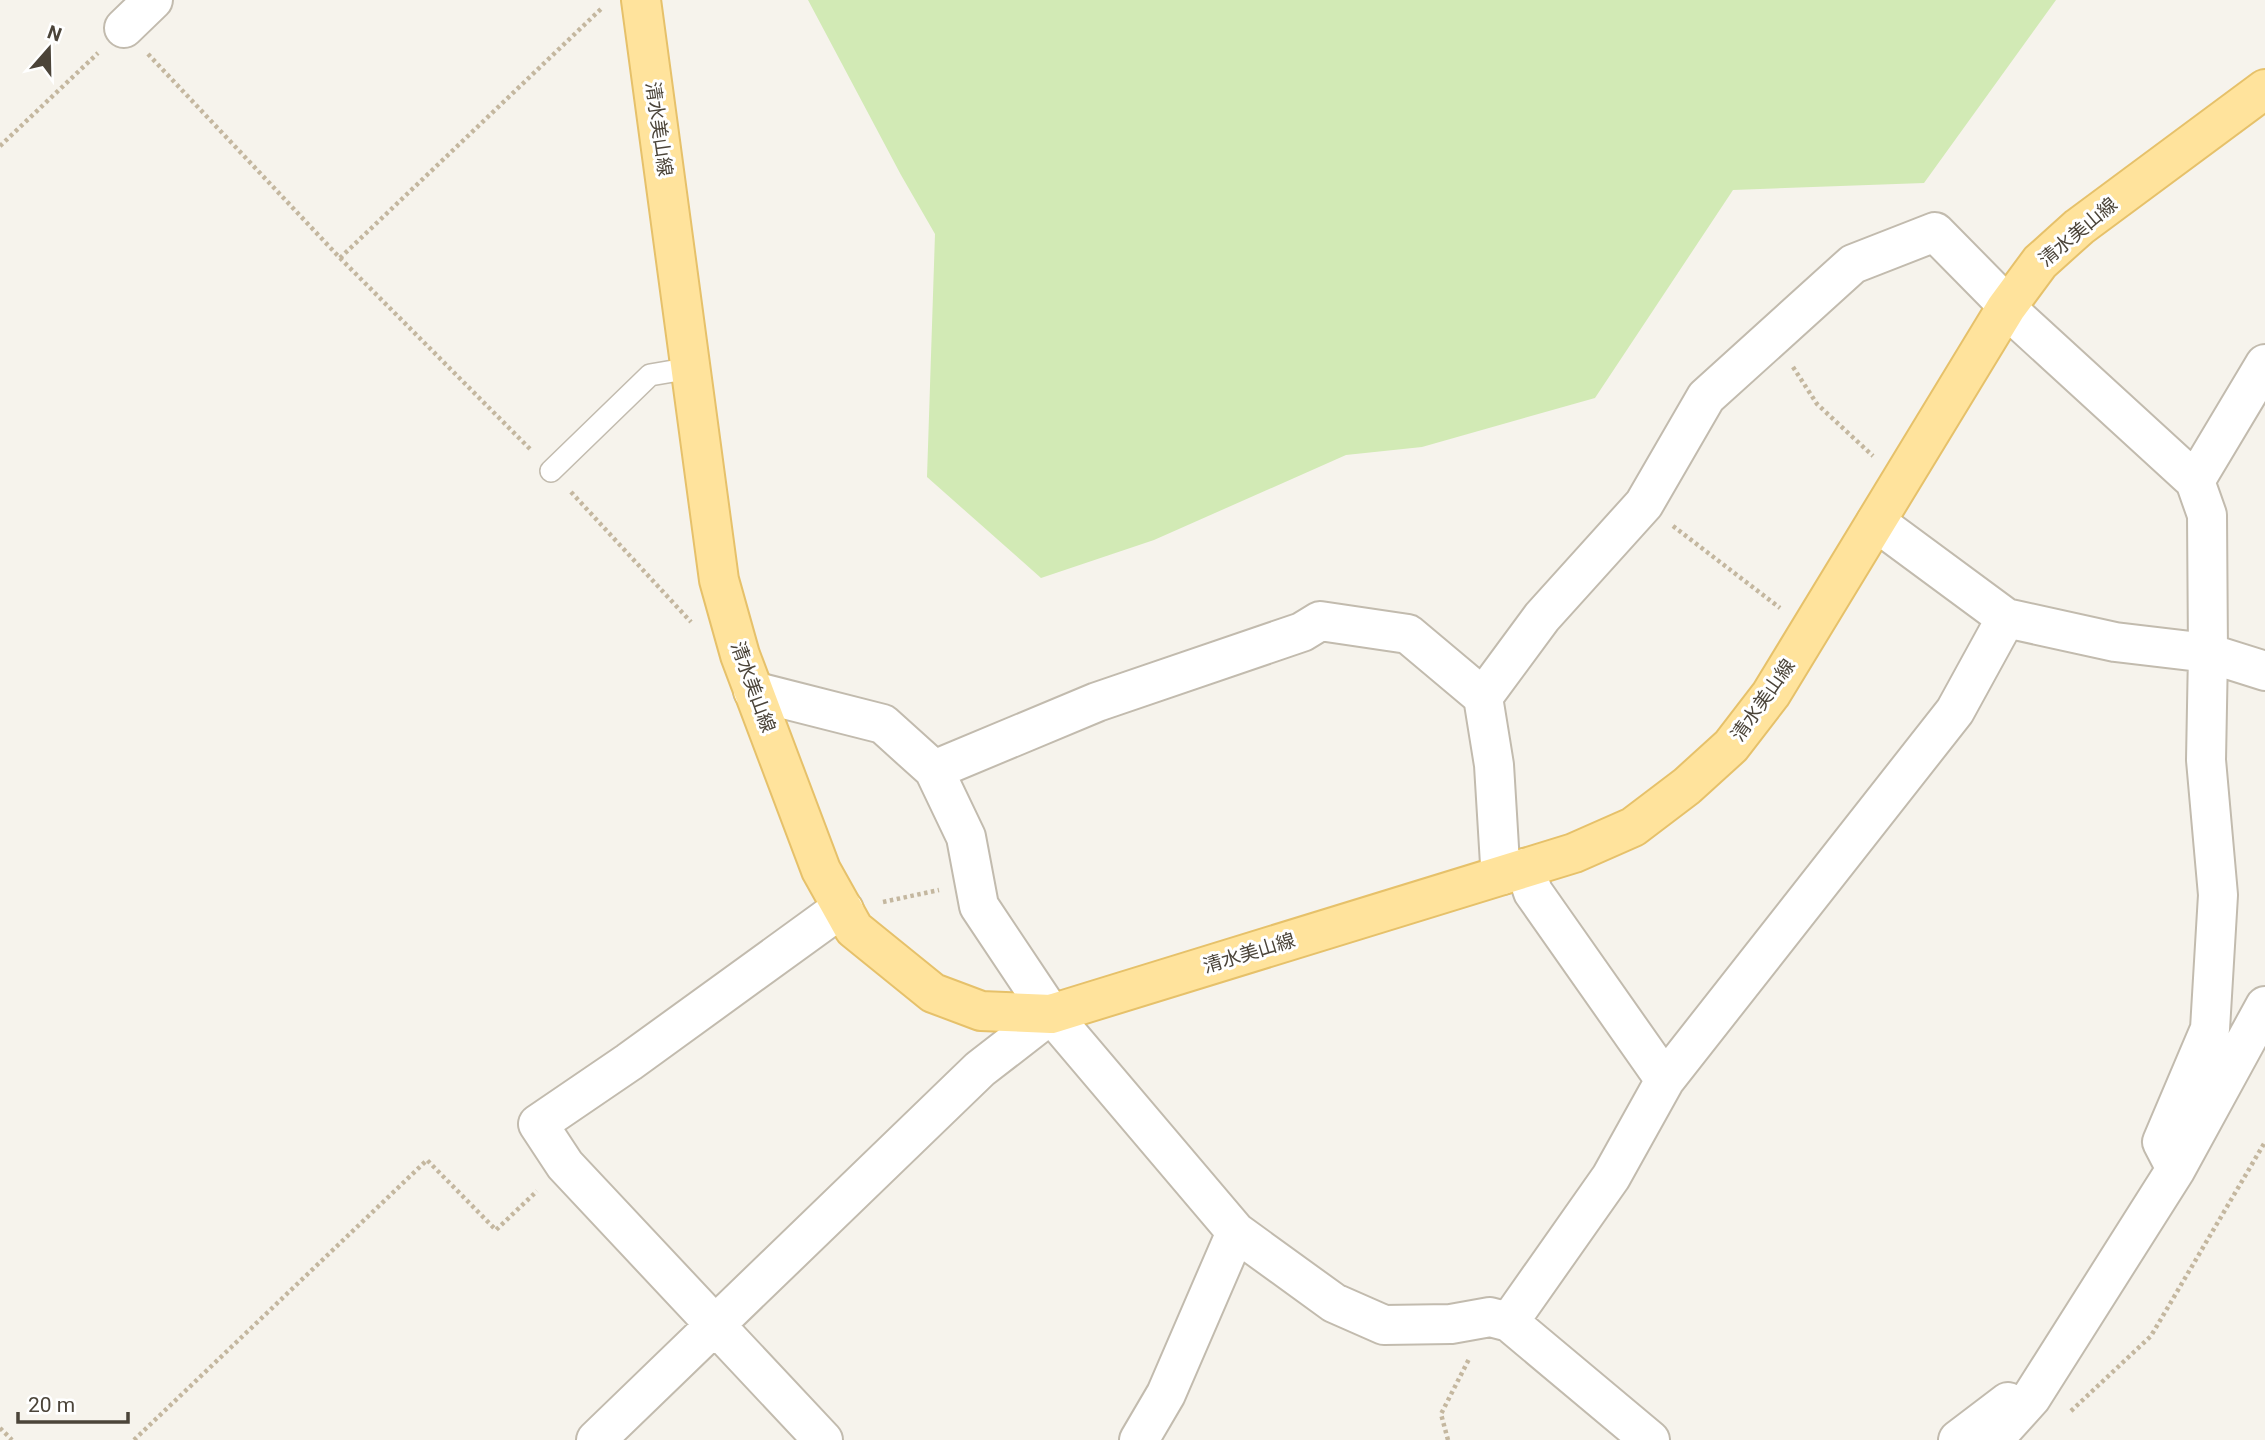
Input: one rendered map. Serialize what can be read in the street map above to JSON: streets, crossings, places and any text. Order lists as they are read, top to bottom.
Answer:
{
  "streets": {
    "main road": ["清水美山線"]
  },
  "scale_bar": "20 m",
  "north": "top"
}
